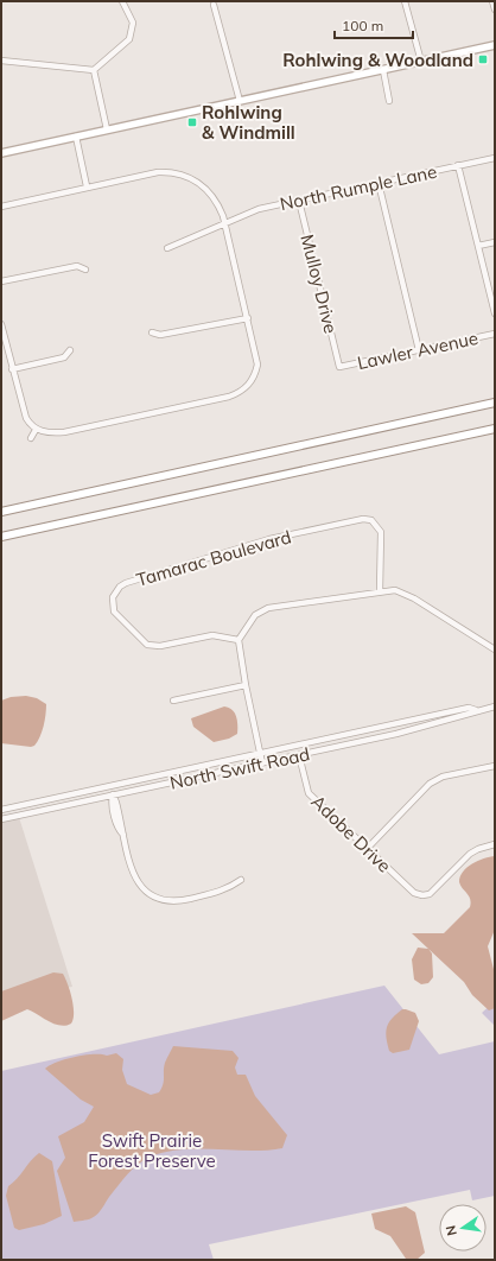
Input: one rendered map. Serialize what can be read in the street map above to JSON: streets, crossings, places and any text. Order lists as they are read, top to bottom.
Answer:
{
  "streets": {
    "street": [
      "North Rumple Lane",
      "Mulloy Drive",
      "Lawler Avenue",
      "Tamarac Boulevard",
      "North Swift Road",
      "Adobe Drive"
    ]
  },
  "crossings": [
    ["North Rumple Lane", "Mulloy Drive"],
    ["Mulloy Drive", "Lawler Avenue"],
    ["North Swift Road", "Adobe Drive"]
  ],
  "parks": ["Swift Prairie Forest Preserve"],
  "places": {
    "transit": ["Rohlwing & Woodland", "Rohlwing & Windmill"]
  },
  "scale_bar": "100 m",
  "north": "left"
}
